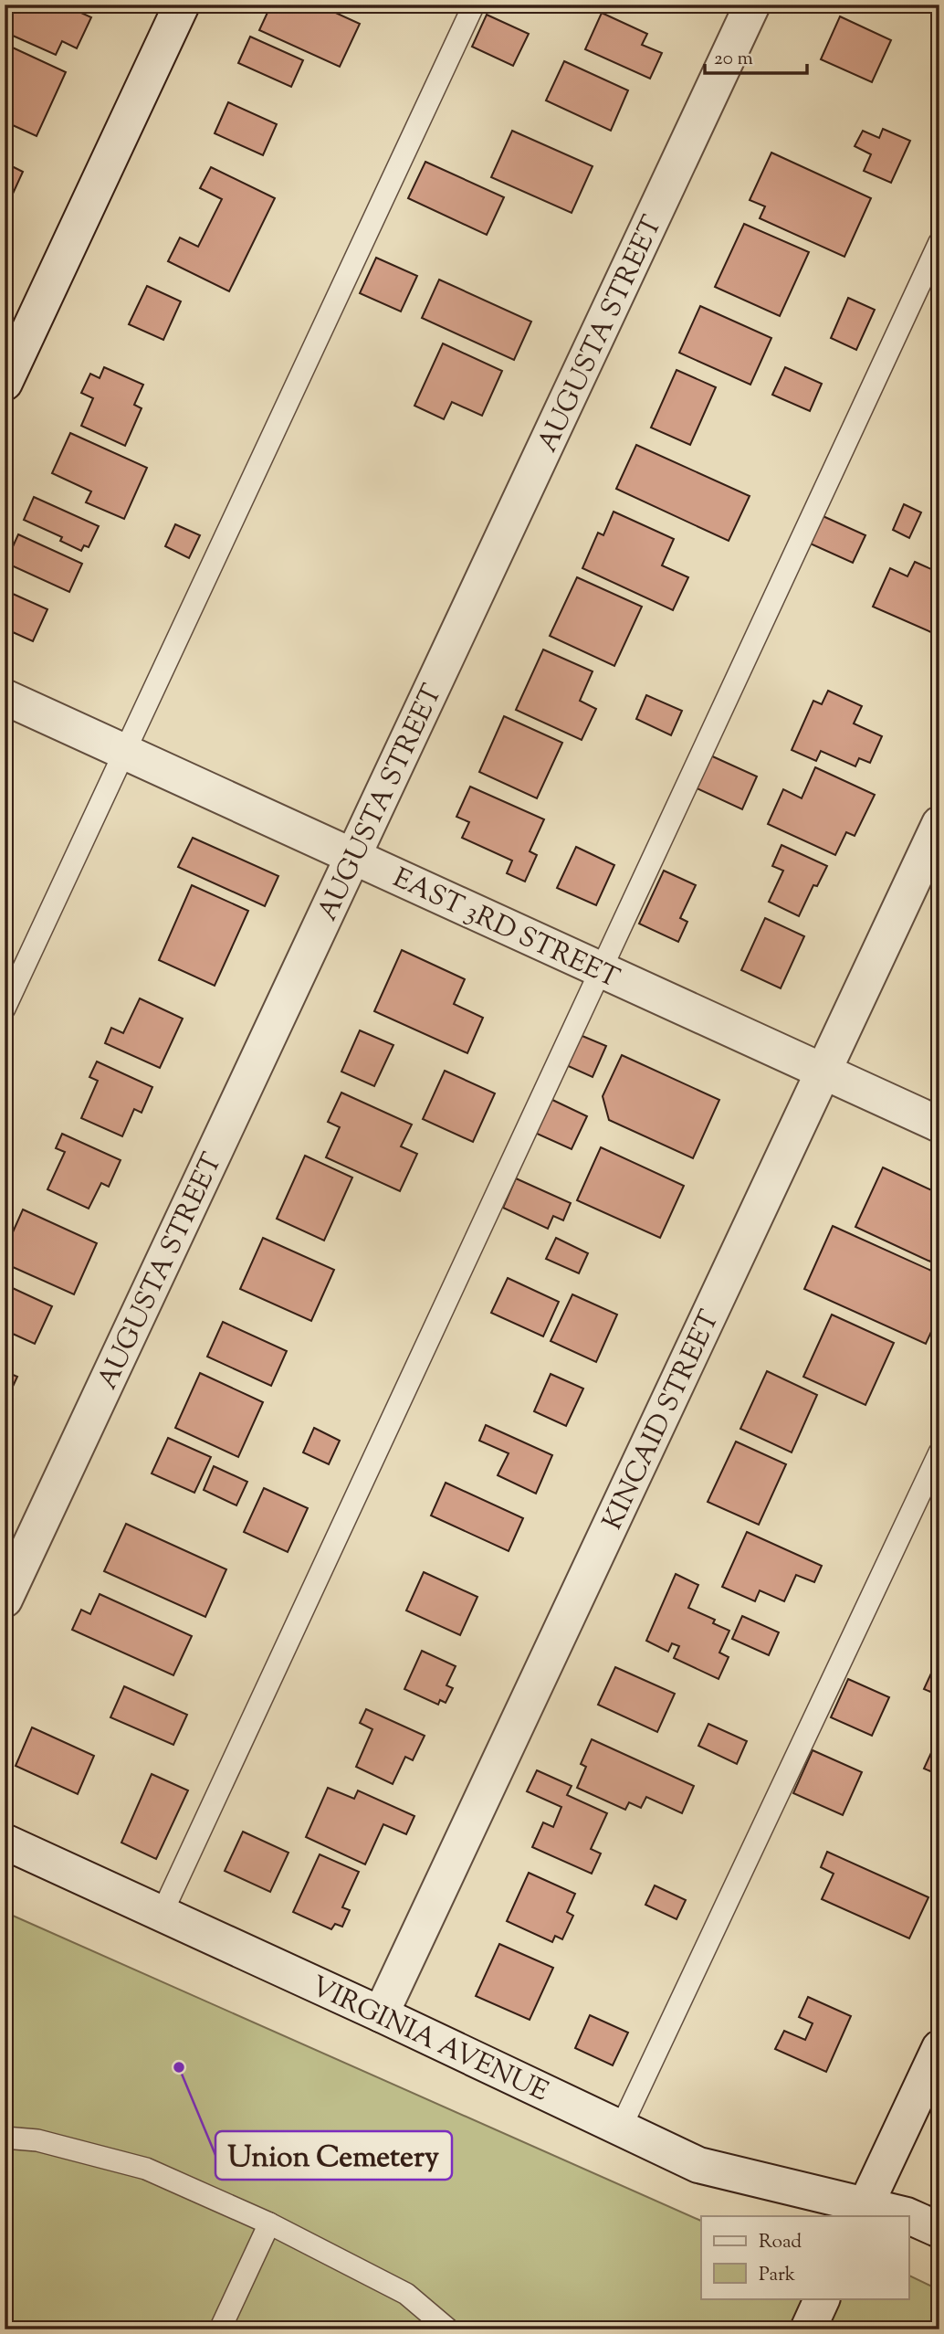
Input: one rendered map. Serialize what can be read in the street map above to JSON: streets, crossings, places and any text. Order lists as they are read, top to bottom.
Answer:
{
  "streets": {
    "street": [
      "AUGUSTA STREET",
      "EAST 3RD STREET",
      "KINCAID STREET",
      "VIRGINIA AVENUE"
    ]
  },
  "crossings": [
    ["AUGUSTA STREET", "EAST 3RD STREET"],
    ["EAST 3RD STREET", "KINCAID STREET"],
    ["KINCAID STREET", "VIRGINIA AVENUE"]
  ],
  "places": ["Union Cemetery"],
  "legend": ["Road", "Park"],
  "scale_bar": "20 m"
}
